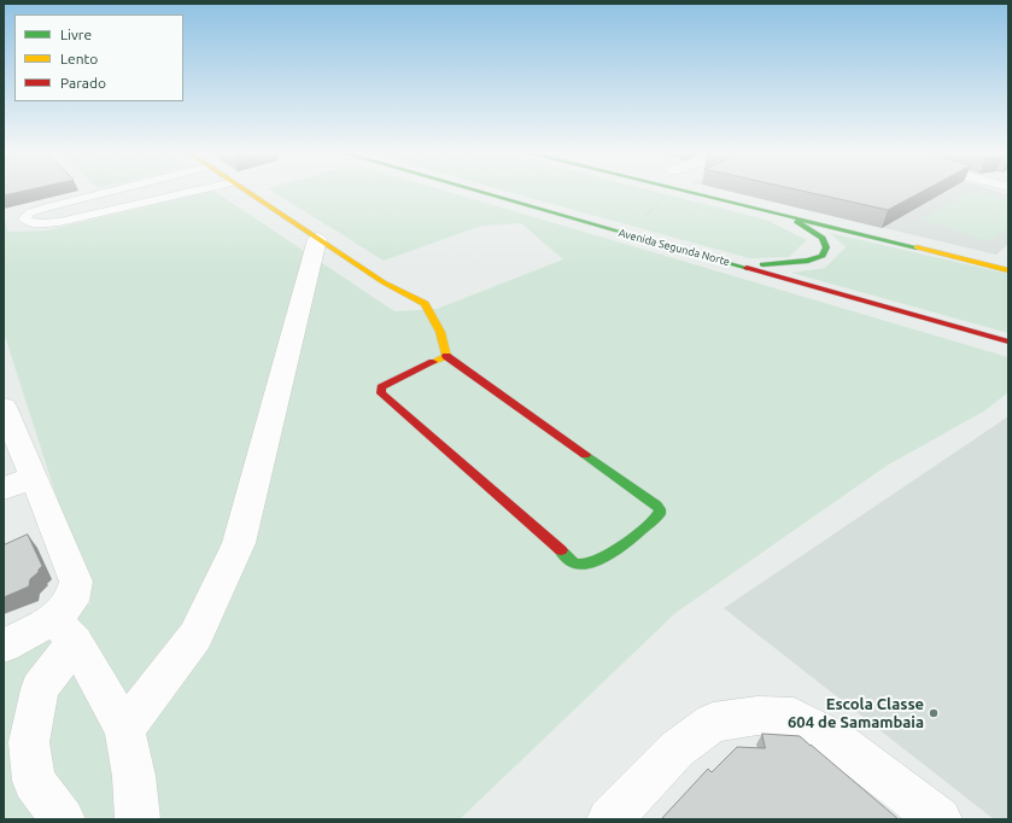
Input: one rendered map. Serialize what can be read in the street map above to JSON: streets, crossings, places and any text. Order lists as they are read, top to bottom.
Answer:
{
  "streets": {
    "main road": ["Avenida Segunda Norte"]
  },
  "places": ["Escola Classe 604 de Samambaia"],
  "legend": ["Livre", "Lento", "Parado"]
}
